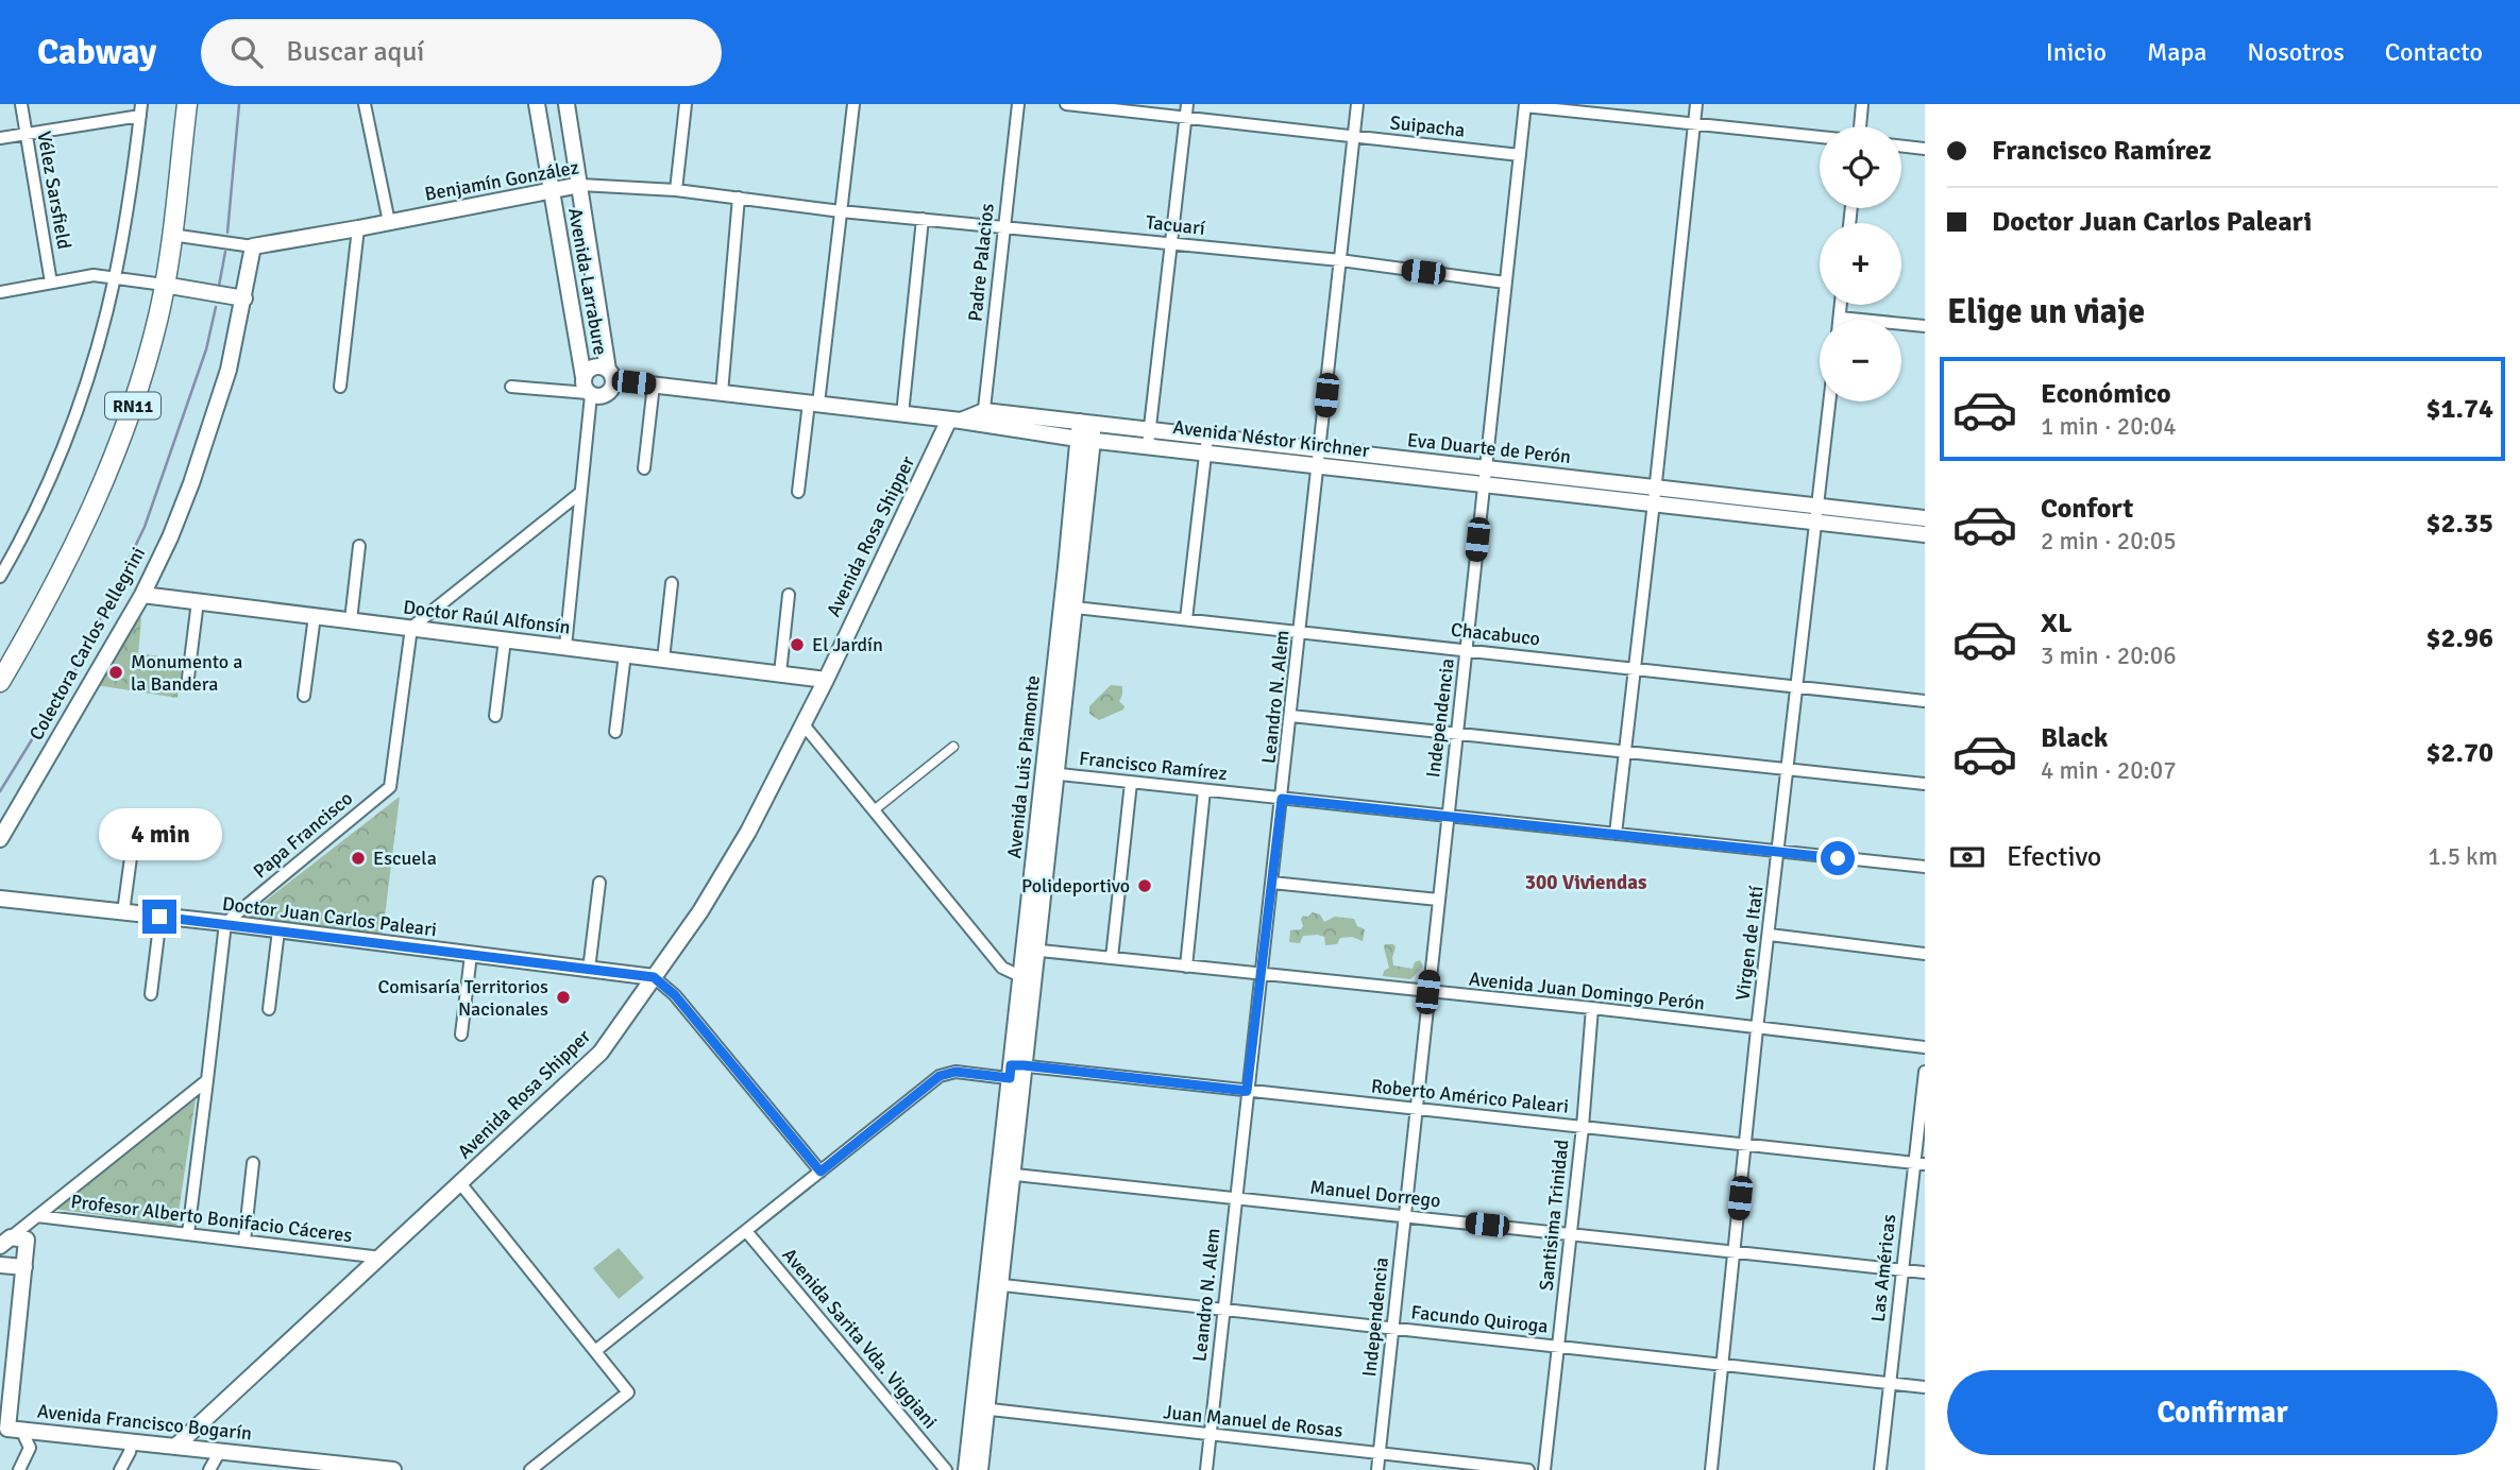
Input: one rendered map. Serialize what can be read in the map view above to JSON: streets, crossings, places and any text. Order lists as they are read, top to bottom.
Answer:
{
  "streets": {
    "highway": ["RN11"],
    "street": [
      "Suipacha",
      "Benjamín González",
      "Vélez Sarsfield",
      "Tacuarí",
      "Padre Palacios",
      "Avenida Larrabure",
      "Avenida Néstor Kirchner",
      "Eva Duarte de Perón",
      "Avenida Rosa Shipper",
      "Doctor Raúl Alfonsín",
      "Chacabuco",
      "Colectora Carlos Pellegrini",
      "Leandro N. Alem",
      "Independencia",
      "Francisco Ramírez",
      "Avenida Luis Piamonte",
      "Papa Francisco",
      "Doctor Juan Carlos Paleari",
      "Virgen de Itatí",
      "Avenida Juan Domingo Perón",
      "Roberto Américo Paleari",
      "Manuel Dorrego",
      "Santisima Trinidad",
      "Profesor Alberto Bonifacio Cáceres",
      "Las Américas",
      "Facundo Quiroga",
      "Avenida Sarita Vda. Viggiani",
      "Juan Manuel de Rosas",
      "Avenida Francisco Bogarín"
    ]
  },
  "crossings": [
    ["Suipacha", "Leandro N. Alem"],
    ["Suipacha", "Independencia"],
    ["Benjamín González", "Tacuarí"],
    ["Benjamín González", "Avenida Larrabure"],
    ["Benjamín González", "RN11"],
    ["Benjamín González", "Colectora Carlos Pellegrini"],
    ["Tacuarí", "Padre Palacios"],
    ["Tacuarí", "Leandro N. Alem"],
    ["Tacuarí", "Independencia"],
    ["Padre Palacios", "Avenida Néstor Kirchner"],
    ["Padre Palacios", "Eva Duarte de Perón"],
    ["Avenida Néstor Kirchner", "Eva Duarte de Perón"],
    ["Avenida Néstor Kirchner", "Avenida Luis Piamonte"],
    ["Eva Duarte de Perón", "Avenida Rosa Shipper"],
    ["Eva Duarte de Perón", "Leandro N. Alem"],
    ["Eva Duarte de Perón", "Independencia"],
    ["Eva Duarte de Perón", "Avenida Luis Piamonte"],
    ["Eva Duarte de Perón", "Virgen de Itatí"],
    ["Avenida Rosa Shipper", "Doctor Raúl Alfonsín"],
    ["Avenida Rosa Shipper", "Doctor Juan Carlos Paleari"],
    ["Avenida Rosa Shipper", "Profesor Alberto Bonifacio Cáceres"],
    ["Avenida Rosa Shipper", "Avenida Francisco Bogarín"],
    ["Doctor Raúl Alfonsín", "Colectora Carlos Pellegrini"],
    ["Doctor Raúl Alfonsín", "Papa Francisco"],
    ["Chacabuco", "Leandro N. Alem"],
    ["Chacabuco", "Independencia"],
    ["Chacabuco", "Avenida Luis Piamonte"],
    ["Chacabuco", "Virgen de Itatí"],
    ["Leandro N. Alem", "Francisco Ramírez"],
    ["Leandro N. Alem", "Avenida Juan Domingo Perón"],
    ["Leandro N. Alem", "Roberto Américo Paleari"],
    ["Leandro N. Alem", "Manuel Dorrego"],
    ["Leandro N. Alem", "Facundo Quiroga"],
    ["Leandro N. Alem", "Juan Manuel de Rosas"],
    ["Independencia", "Francisco Ramírez"],
    ["Independencia", "Avenida Juan Domingo Perón"],
    ["Independencia", "Roberto Américo Paleari"],
    ["Independencia", "Manuel Dorrego"],
    ["Independencia", "Facundo Quiroga"],
    ["Independencia", "Juan Manuel de Rosas"],
    ["Francisco Ramírez", "Avenida Luis Piamonte"],
    ["Francisco Ramírez", "Virgen de Itatí"],
    ["Avenida Luis Piamonte", "Avenida Juan Domingo Perón"],
    ["Avenida Luis Piamonte", "Roberto Américo Paleari"],
    ["Avenida Luis Piamonte", "Manuel Dorrego"],
    ["Avenida Luis Piamonte", "Facundo Quiroga"],
    ["Avenida Luis Piamonte", "Juan Manuel de Rosas"],
    ["Papa Francisco", "Doctor Juan Carlos Paleari"],
    ["Virgen de Itatí", "Avenida Juan Domingo Perón"],
    ["Virgen de Itatí", "Roberto Américo Paleari"],
    ["Virgen de Itatí", "Manuel Dorrego"],
    ["Virgen de Itatí", "Facundo Quiroga"],
    ["Avenida Juan Domingo Perón", "Santisima Trinidad"],
    ["Roberto Américo Paleari", "Santisima Trinidad"],
    ["Roberto Américo Paleari", "Las Américas"],
    ["Roberto Américo Paleari", "Avenida Sarita Vda. Viggiani"],
    ["Manuel Dorrego", "Santisima Trinidad"],
    ["Manuel Dorrego", "Las Américas"],
    ["Santisima Trinidad", "Facundo Quiroga"],
    ["Las Américas", "Facundo Quiroga"]
  ],
  "districts": ["300 Viviendas"],
  "places": [
    "El Jardín",
    "Monumento a la Bandera",
    "Escuela",
    "Polideportivo",
    "Comisaría Territorios Nacionales"
  ],
  "page": {
    "header": "Cabway",
    "search": "Buscar aquí",
    "nav": [
      "Inicio",
      "Mapa",
      "Nosotros",
      "Contacto"
    ],
    "banner": ["Francisco Ramírez", "Doctor Juan Carlos Paleari"],
    "map_buttons": ["+", "−"],
    "heading": "Elige un viaje",
    "list": [
      {
        "name": "Económico",
        "note": "1 min · 20:04",
        "value": "$1.74"
      },
      {
        "name": "Confort",
        "note": "2 min · 20:05",
        "value": "$2.35"
      },
      {
        "name": "XL",
        "note": "3 min · 20:06",
        "value": "$2.96"
      },
      {
        "name": "Black",
        "note": "4 min · 20:07",
        "value": "$2.70"
      }
    ],
    "bubble": "4 min",
    "pay": ["Efectivo", "1.5 km"],
    "buttons": "Confirmar"
  }
}
